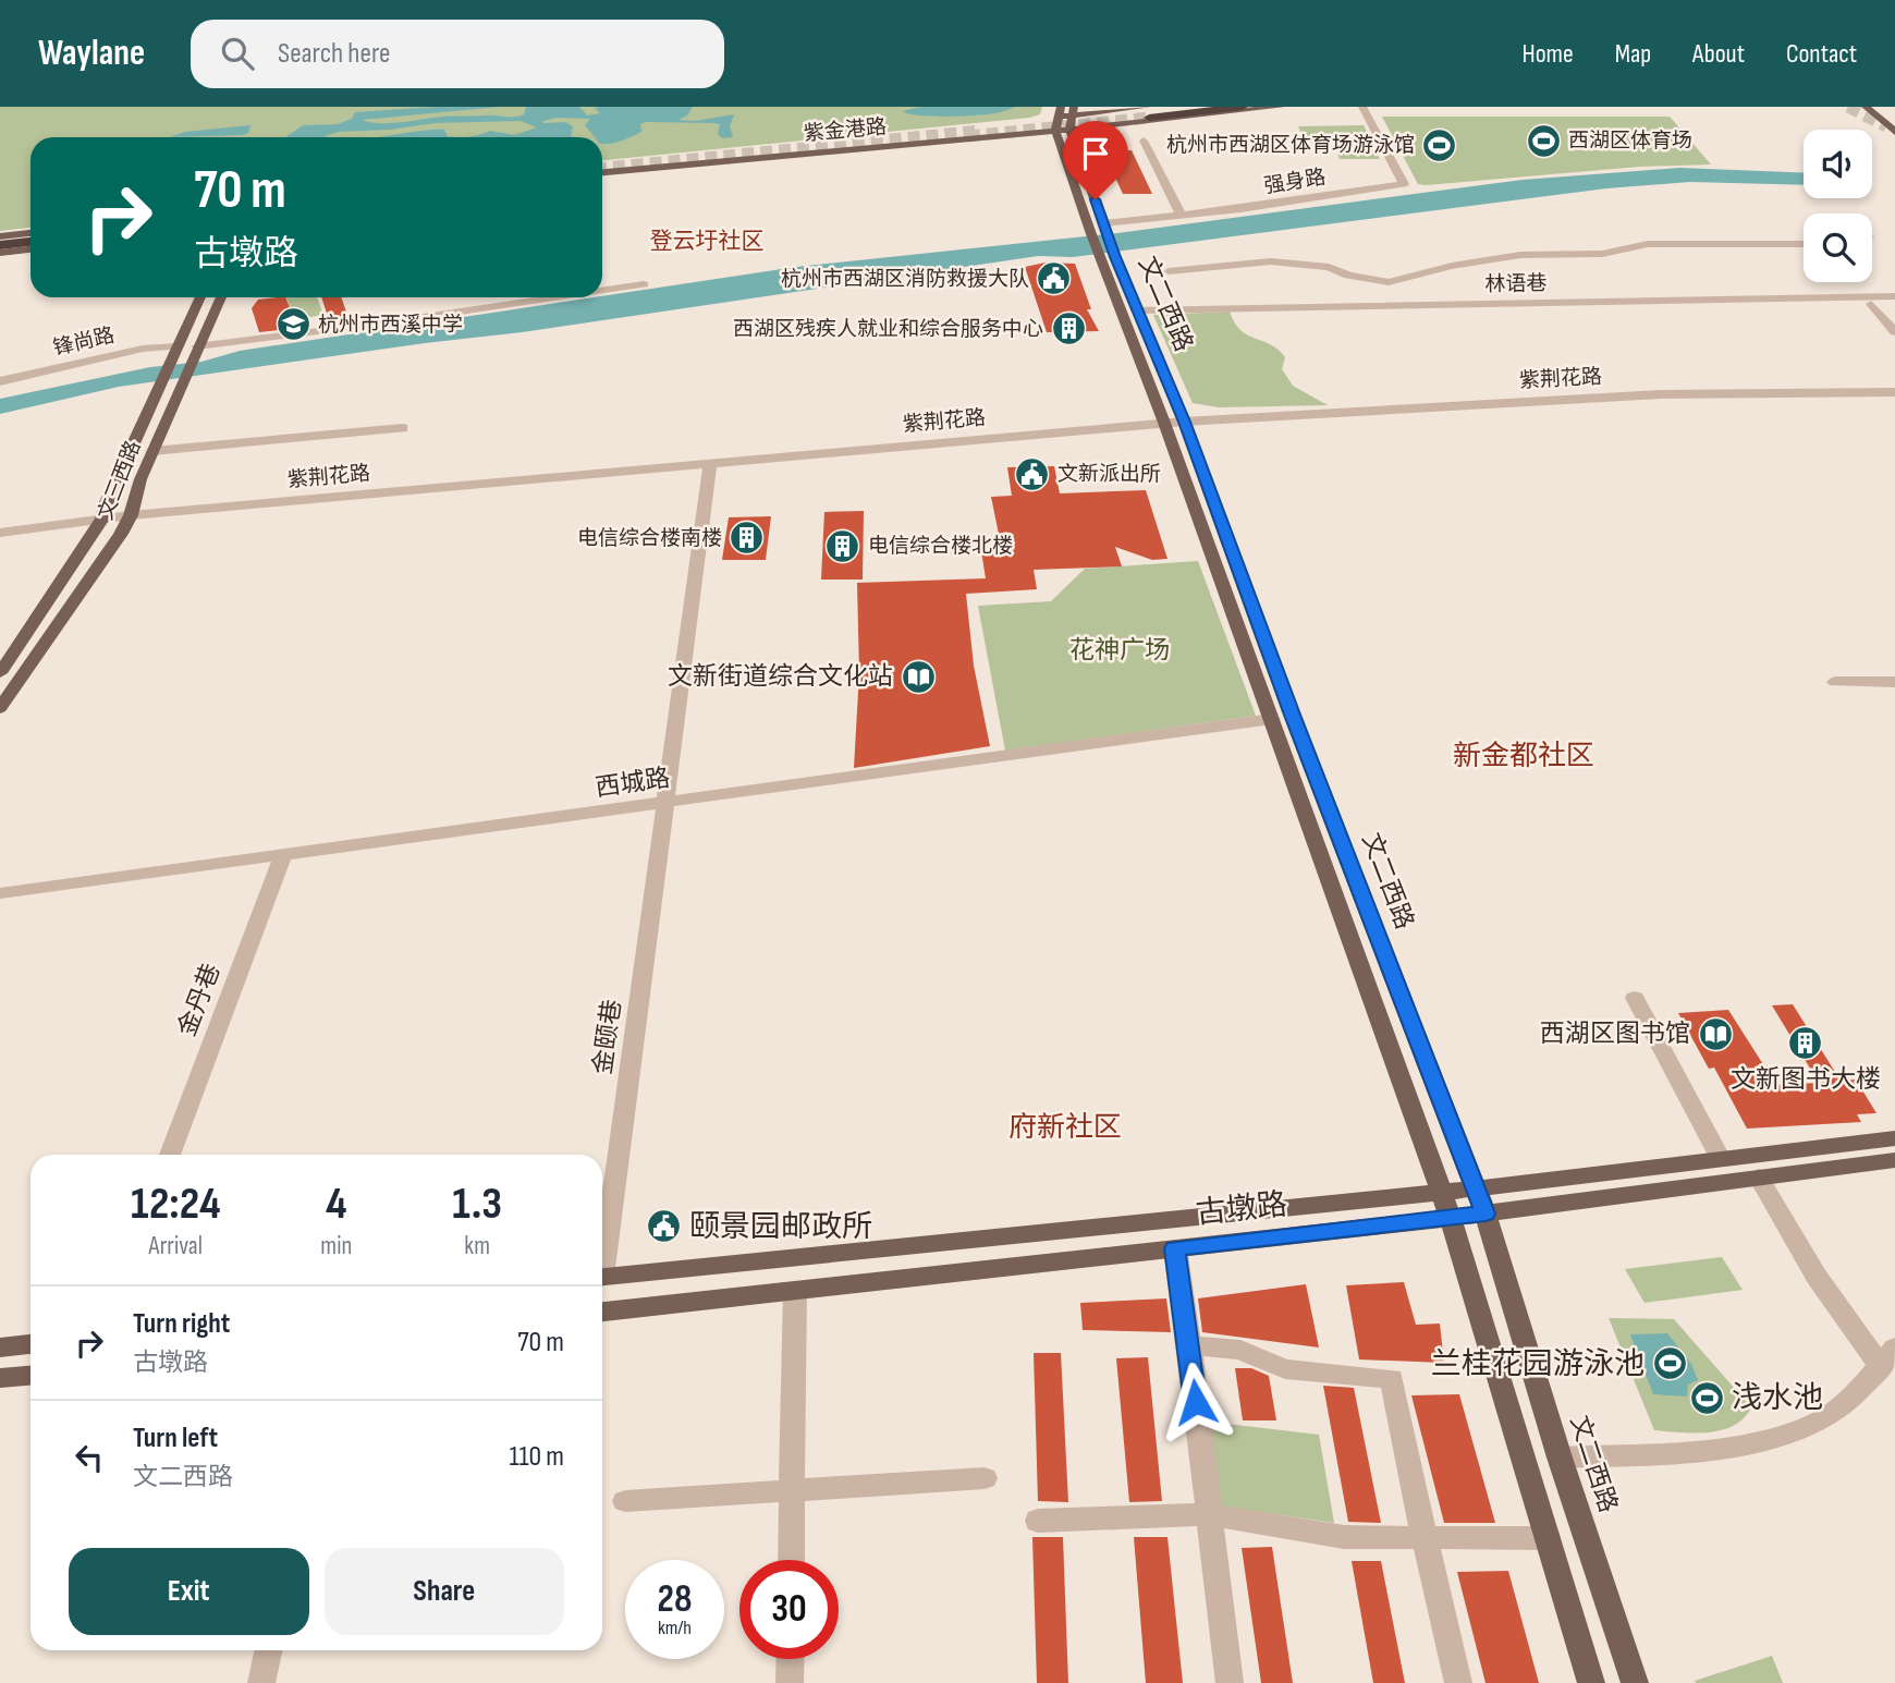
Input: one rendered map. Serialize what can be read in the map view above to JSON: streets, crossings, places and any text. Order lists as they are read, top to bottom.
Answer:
{
  "streets": {
    "main road": [
      "紫金港路",
      "文二西路",
      "文三西路",
      "古墩路"
    ],
    "street": [
      "强身路",
      "林语巷",
      "锋尚路",
      "紫荆花路",
      "西城路",
      "金丹巷",
      "金颐巷"
    ]
  },
  "crossings": [
    ["紫金港路", "文二西路"],
    ["强身路", "文二西路"],
    ["林语巷", "文二西路"],
    ["文二西路", "紫荆花路"],
    ["文二西路", "西城路"],
    ["文二西路", "古墩路"],
    ["锋尚路", "文三西路"],
    ["紫荆花路", "文三西路"],
    ["紫荆花路", "金颐巷"],
    ["西城路", "金丹巷"],
    ["西城路", "金颐巷"]
  ],
  "districts": ["登云圩社区", "新金都社区", "府新社区"],
  "parks": ["花神广场"],
  "places": {
    "sports": [
      "西湖区体育场",
      "杭州市西湖区体育场游泳馆",
      "兰桂花园游泳池",
      "浅水池"
    ],
    "public building": ["杭州市西湖区消防救援大队", "文新派出所", "颐景园邮政所"],
    "school or university": ["杭州市西溪中学"],
    "building": [
      "西湖区残疾人就业和综合服务中心",
      "电信综合楼南楼",
      "电信综合楼北楼",
      "文新图书大楼"
    ],
    "library": ["文新街道综合文化站", "西湖区图书馆"]
  },
  "page": {
    "header": "Waylane",
    "search": "Search here",
    "nav": [
      "Home",
      "Map",
      "About",
      "Contact"
    ],
    "turn": ["70 m", "古墩路"],
    "eta": [
      "12:24",
      "Arrival",
      "4",
      "min",
      "1.3",
      "km"
    ],
    "list": [
      {
        "name": "Turn right",
        "note": "古墩路",
        "value": "70 m"
      },
      {
        "name": "Turn left",
        "note": "文二西路",
        "value": "110 m"
      }
    ],
    "buttons": ["Exit", "Share"],
    "speed": "28 km/h",
    "limit": "30"
  }
}
